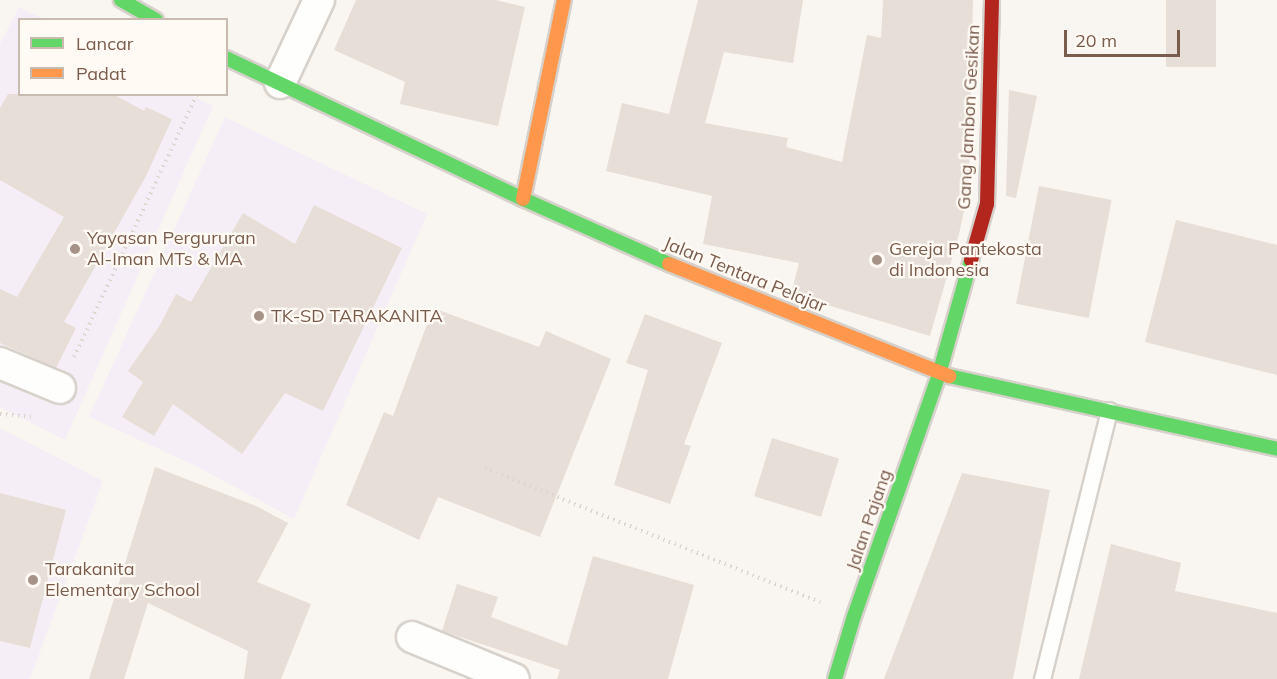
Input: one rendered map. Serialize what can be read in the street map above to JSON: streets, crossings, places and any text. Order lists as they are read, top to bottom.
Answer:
{
  "streets": {
    "main road": ["Gang Jambon Gesikan", "Jalan Tentara Pelajar", "Jalan Pajang"]
  },
  "crossings": [
    ["Gang Jambon Gesikan", "Jalan Tentara Pelajar"],
    ["Gang Jambon Gesikan", "Jalan Pajang"],
    ["Jalan Tentara Pelajar", "Jalan Pajang"]
  ],
  "places": [
    "Yayasan Pergururan Al-Iman MTs & MA",
    "Gereja Pantekosta di Indonesia",
    "TK-SD TARAKANITA",
    "Tarakanita Elementary School"
  ],
  "legend": ["Lancar", "Padat"],
  "scale_bar": "20 m"
}
